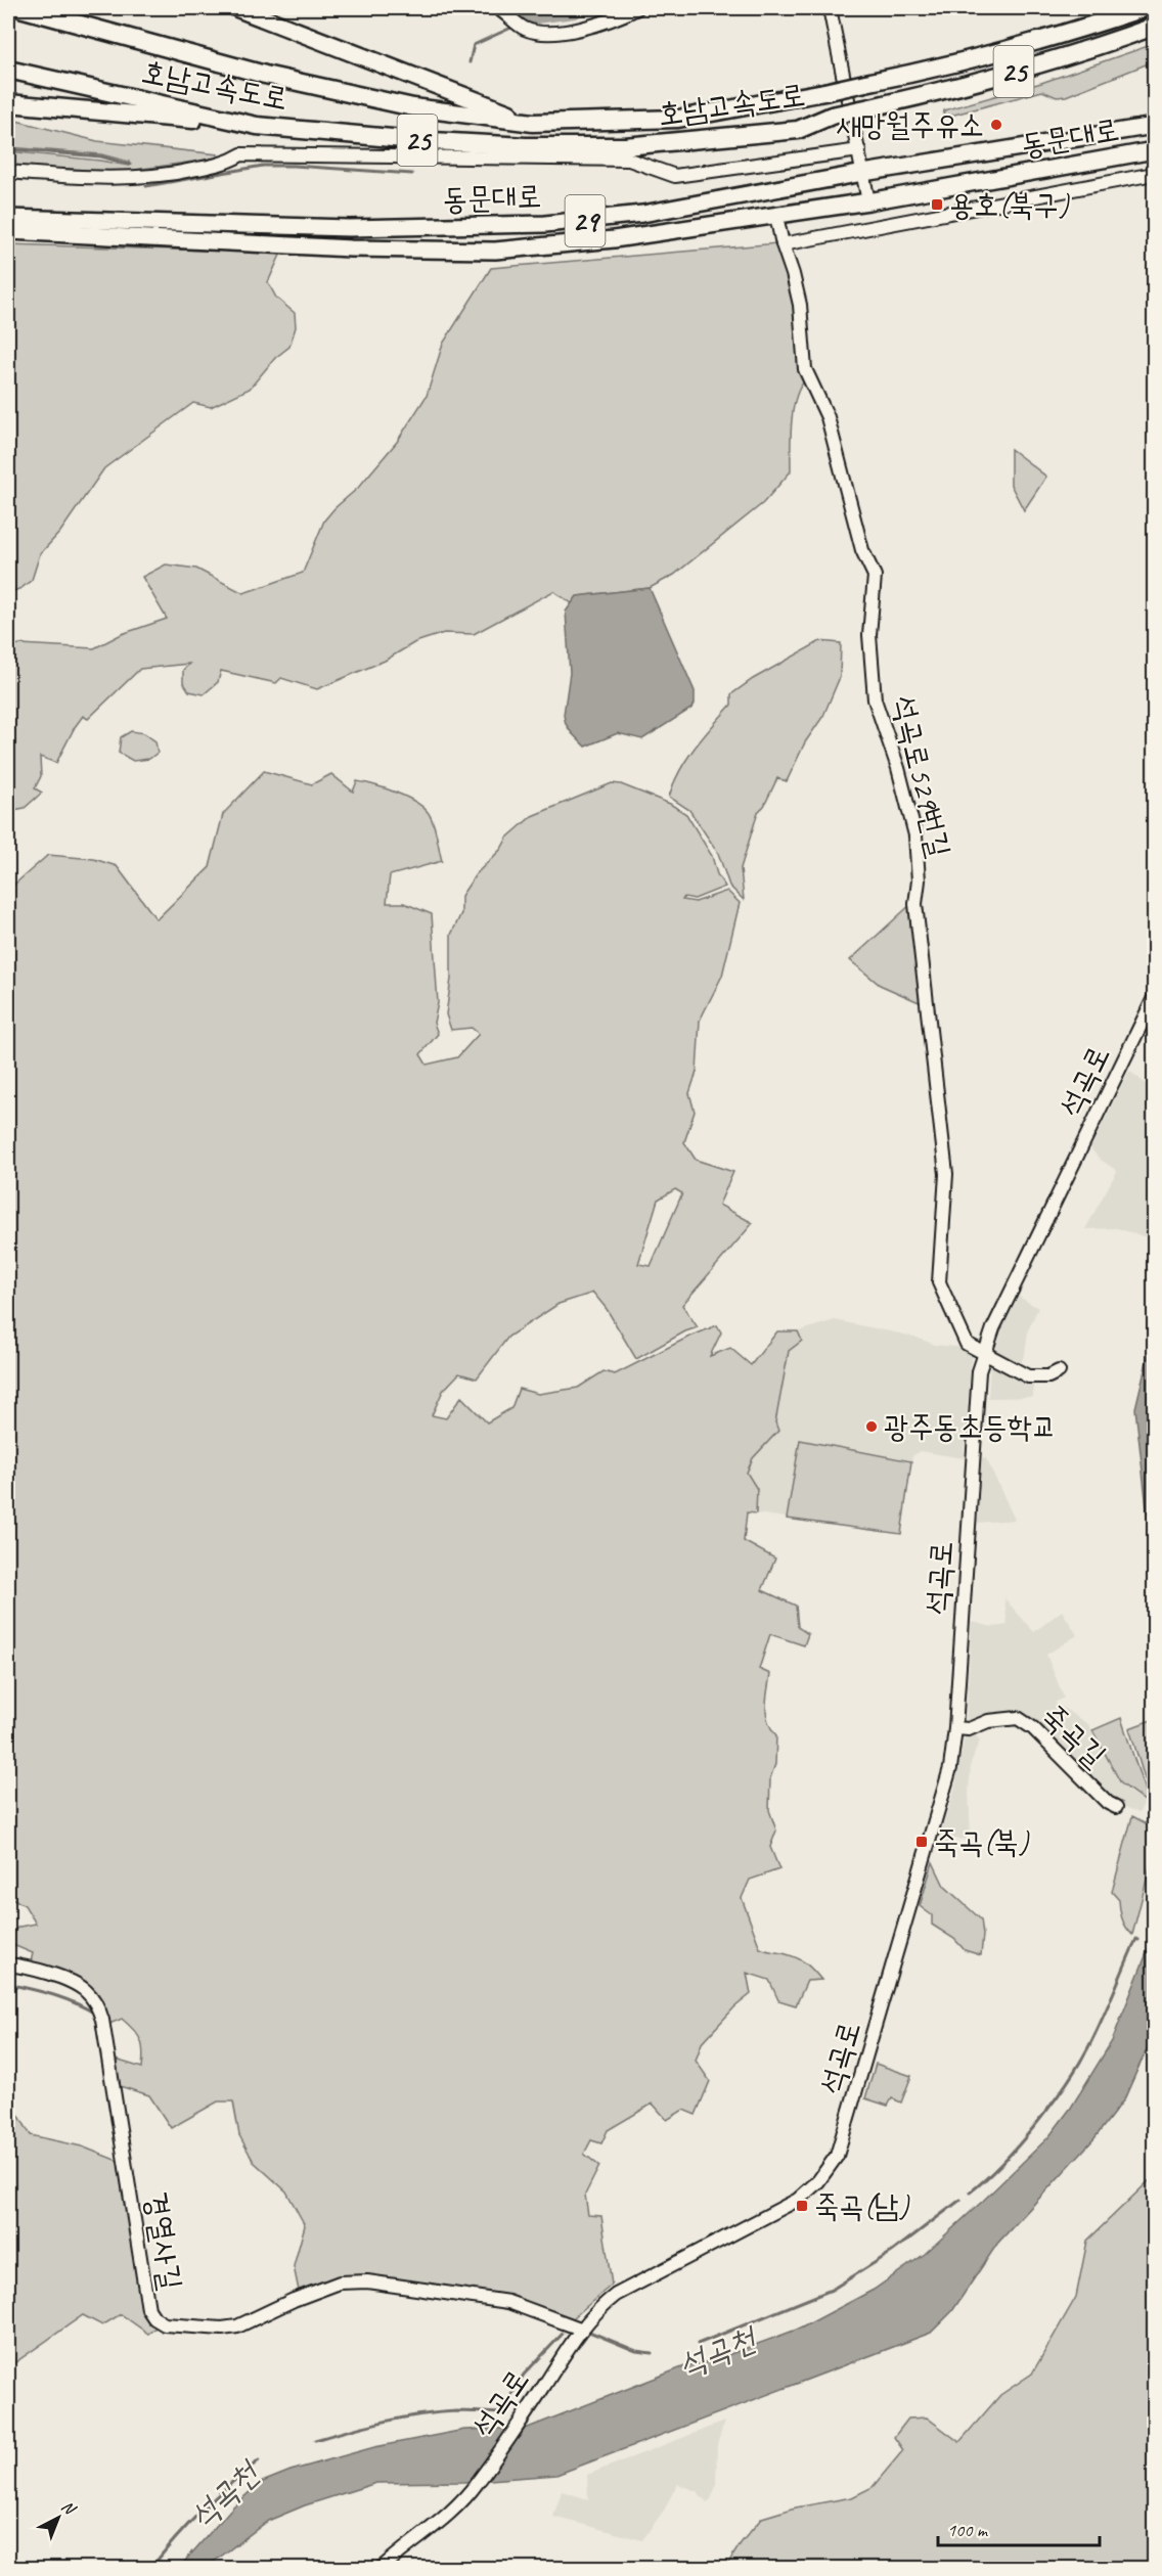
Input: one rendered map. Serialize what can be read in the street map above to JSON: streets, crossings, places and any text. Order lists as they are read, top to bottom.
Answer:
{
  "streets": {
    "highway": ["25", "호남고속도로"],
    "main road": ["동문대로", "29"],
    "street": [
      "석곡로529번길",
      "석곡로",
      "죽곡길",
      "경열사길"
    ]
  },
  "crossings": [
    ["동문대로", "석곡로529번길"],
    ["석곡로529번길", "석곡로"],
    ["석곡로", "죽곡길"],
    ["석곡로", "경열사길"]
  ],
  "water": ["석곡천"],
  "places": {
    "other": ["새망월주유소", "광주동초등학교"],
    "transit": ["용호(북구)", "죽곡(북)", "죽곡(남)"]
  },
  "scale_bar": "100 m",
  "north": "top right"
}
